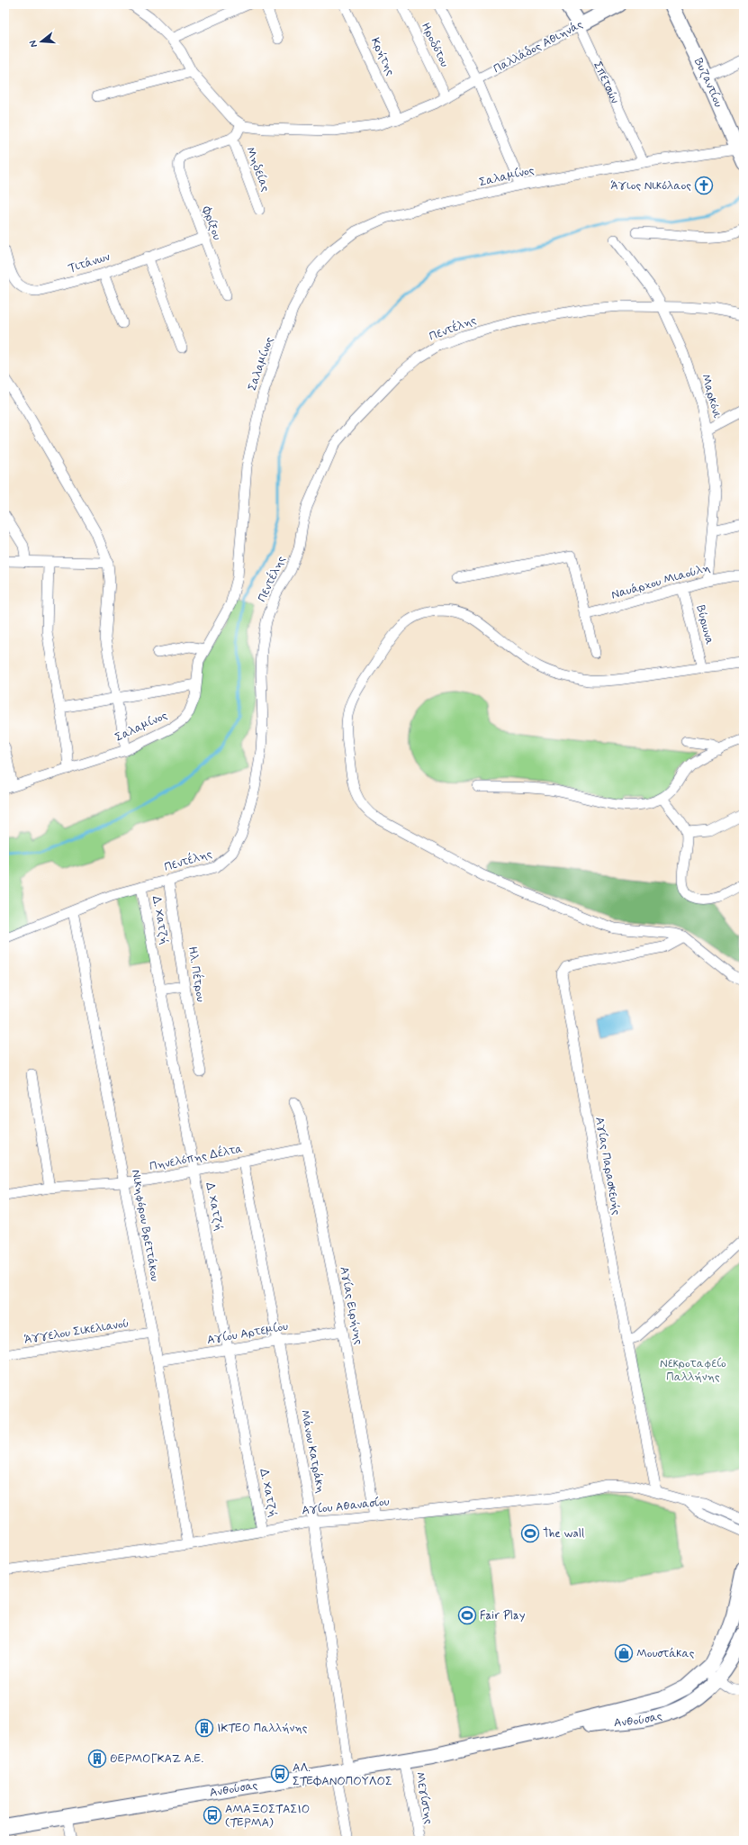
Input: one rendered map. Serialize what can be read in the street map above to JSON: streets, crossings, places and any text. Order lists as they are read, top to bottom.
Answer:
{
  "streets": {
    "street": [
      "Ηροδότου",
      "Παλλάδος Αθιηνάς",
      "Κρήτης",
      "Σπετσών",
      "Βυζαντίου",
      "Μηδείας",
      "Σαλαμίνος",
      "Φρίξου",
      "Τιτάνων",
      "Πεντέλης",
      "Μαρκόνι",
      "Ναυάρχου Μιαούλη",
      "Βύρωνα",
      "Δ. Χατζή",
      "Ηλ. Πέτρου",
      "Πηνελόπης Δέλτα",
      "Αγίας Παρασκευής",
      "Νικηφόρου Βρεττάκου",
      "Αγίας Ειρήνης",
      "Άγγελου Σικελιανού",
      "Αγίου Αρτεμίου",
      "Μάνου Κατράκη",
      "Αγίου Αθανασίου",
      "Ανθούσας",
      "Μεγίστης"
    ]
  },
  "crossings": [
    ["Ηροδότου", "Παλλάδος Αθιηνάς"],
    ["Παλλάδος Αθιηνάς", "Κρήτης"],
    ["Παλλάδος Αθιηνάς", "Σπετσών"],
    ["Σπετσών", "Σαλαμίνος"],
    ["Βυζαντίου", "Σαλαμίνος"],
    ["Μηδείας", "Φρίξου"],
    ["Φρίξου", "Τιτάνων"],
    ["Πεντέλης", "Μαρκόνι"],
    ["Πεντέλης", "Δ. Χατζή"],
    ["Πεντέλης", "Ηλ. Πέτρου"],
    ["Πεντέλης", "Νικηφόρου Βρεττάκου"],
    ["Μαρκόνι", "Ναυάρχου Μιαούλη"],
    ["Ναυάρχου Μιαούλη", "Βύρωνα"],
    ["Δ. Χατζή", "Πηνελόπης Δέλτα"],
    ["Δ. Χατζή", "Αγίου Αρτεμίου"],
    ["Δ. Χατζή", "Αγίου Αθανασίου"],
    ["Πηνελόπης Δέλτα", "Νικηφόρου Βρεττάκου"],
    ["Πηνελόπης Δέλτα", "Αγίας Ειρήνης"],
    ["Πηνελόπης Δέλτα", "Μάνου Κατράκη"],
    ["Αγίας Παρασκευής", "Αγίου Αθανασίου"],
    ["Νικηφόρου Βρεττάκου", "Άγγελου Σικελιανού"],
    ["Νικηφόρου Βρεττάκου", "Αγίου Αρτεμίου"],
    ["Νικηφόρου Βρεττάκου", "Αγίου Αθανασίου"],
    ["Αγίας Ειρήνης", "Αγίου Αρτεμίου"],
    ["Αγίας Ειρήνης", "Αγίου Αθανασίου"],
    ["Αγίου Αρτεμίου", "Μάνου Κατράκη"],
    ["Μάνου Κατράκη", "Αγίου Αθανασίου"],
    ["Μάνου Κατράκη", "Ανθούσας"],
    ["Ανθούσας", "Μεγίστης"]
  ],
  "parks": ["Νεκροταφείο Παλλήνης"],
  "places": {
    "church": ["Άγιος Νικόλαος"],
    "sports": ["The wall", "Fair Play"],
    "shop": ["Μουστάκας"],
    "building": ["ΙΚΤΕΟ Παλλήνης", "ΘΕΡΜΟΓΚΑΖ Α.Ε."],
    "bus stop": ["ΑΛ. ΣΤΕΦΑΝΟΠΟΥΛΟΣ", "ΑΜΑΞΟΣΤΑΣΙΟ (ΤΕΡΜΑ)"]
  },
  "north": "left"
}
